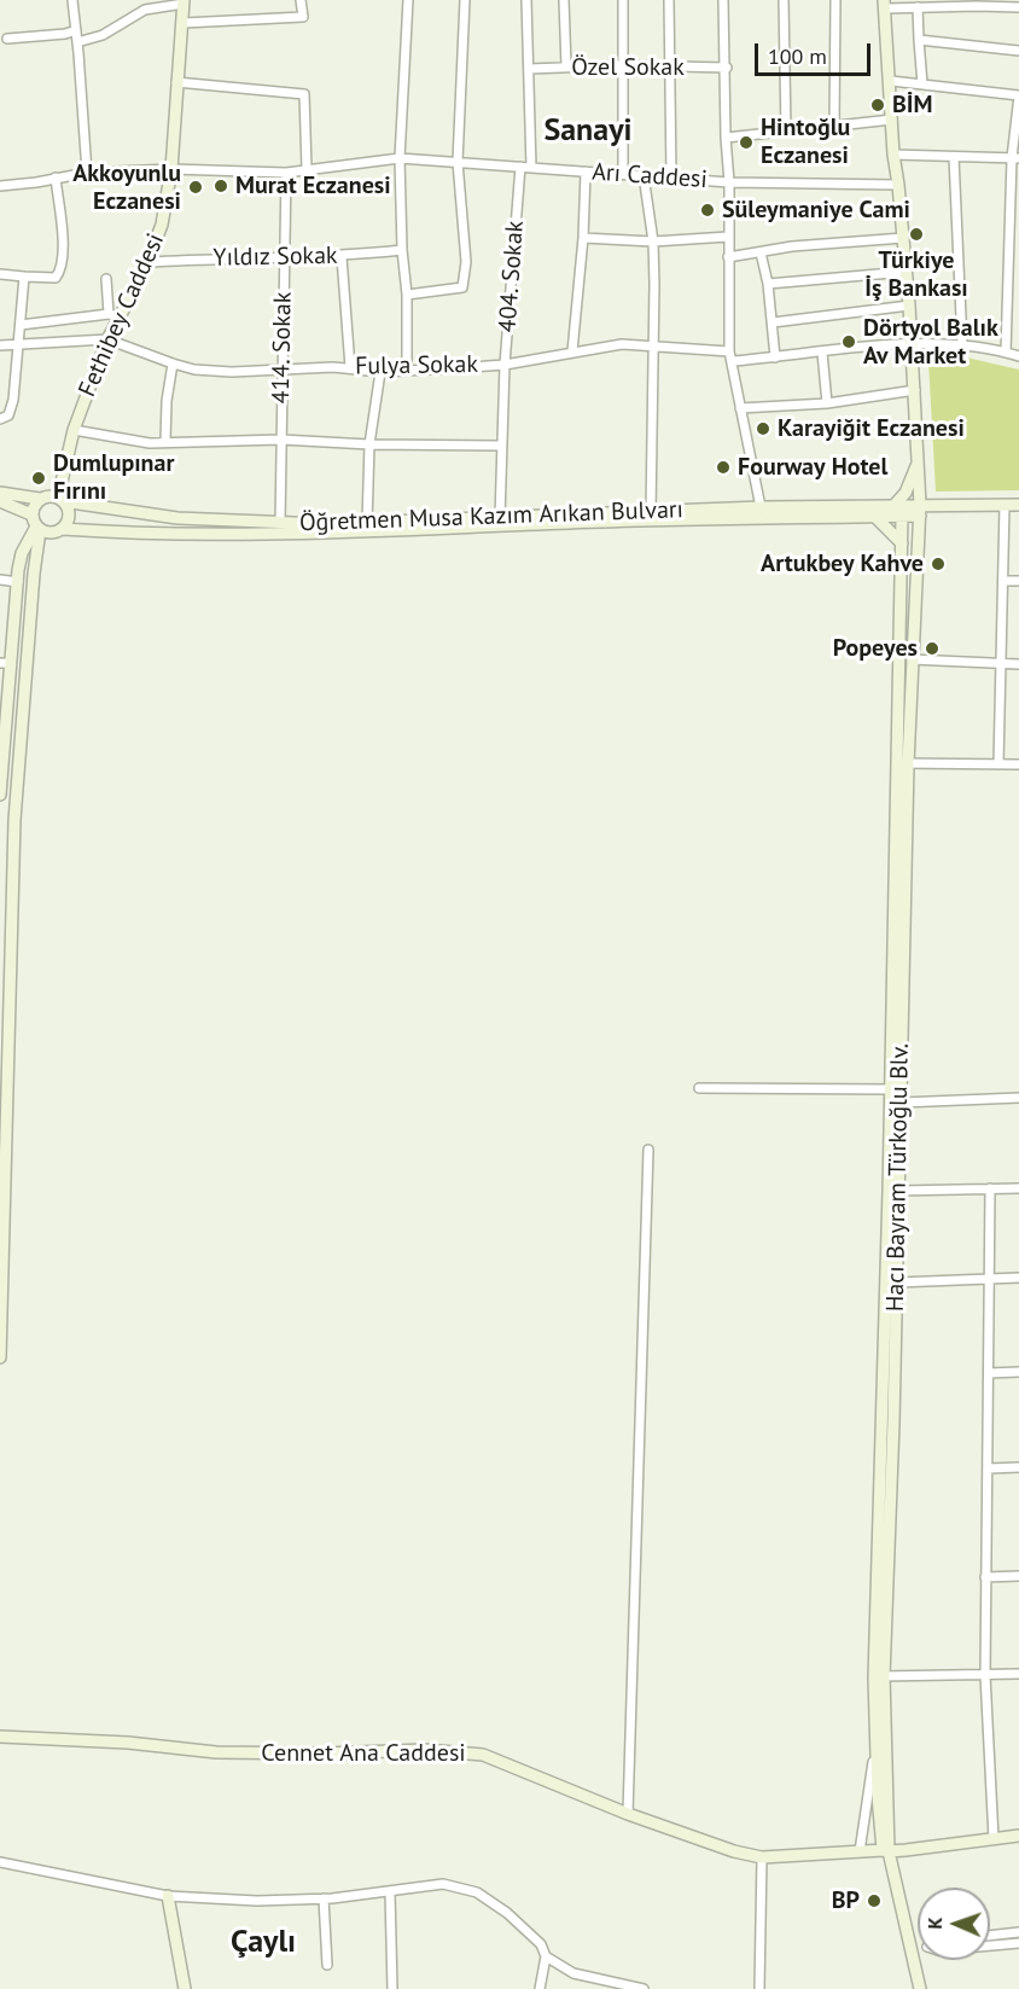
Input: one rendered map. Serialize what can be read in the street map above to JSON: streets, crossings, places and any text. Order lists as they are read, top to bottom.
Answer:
{
  "streets": {
    "street": [
      "Özel Sokak",
      "Arı Caddesi",
      "Yıldız Sokak",
      "404. Sokak",
      "Fethibey Caddesi",
      "414. Sokak",
      "Fulya Sokak",
      "Öğretmen Musa Kazım Arıkan Bulvarı",
      "Hacı Bayram Türkoğlu Blv.",
      "Cennet Ana Caddesi"
    ]
  },
  "crossings": [
    ["Arı Caddesi", "404. Sokak"],
    ["Arı Caddesi", "Fethibey Caddesi"],
    ["Arı Caddesi", "414. Sokak"],
    ["Arı Caddesi", "Hacı Bayram Türkoğlu Blv."],
    ["Yıldız Sokak", "Fethibey Caddesi"],
    ["Yıldız Sokak", "414. Sokak"],
    ["404. Sokak", "Fulya Sokak"],
    ["404. Sokak", "Öğretmen Musa Kazım Arıkan Bulvarı"],
    ["Fethibey Caddesi", "Fulya Sokak"],
    ["Fethibey Caddesi", "Öğretmen Musa Kazım Arıkan Bulvarı"],
    ["414. Sokak", "Fulya Sokak"],
    ["414. Sokak", "Öğretmen Musa Kazım Arıkan Bulvarı"],
    ["Fulya Sokak", "Hacı Bayram Türkoğlu Blv."],
    ["Öğretmen Musa Kazım Arıkan Bulvarı", "Hacı Bayram Türkoğlu Blv."],
    ["Hacı Bayram Türkoğlu Blv.", "Cennet Ana Caddesi"]
  ],
  "districts": ["Sanayi", "Çaylı"],
  "places": [
    "BİM",
    "Hintoğlu Eczanesi",
    "Murat Eczanesi",
    "Akkoyunlu Eczanesi",
    "Süleymaniye Cami",
    "Türkiye İş Bankası",
    "Dörtyol Balık Av Market",
    "Karayiğit Eczanesi",
    "Fourway Hotel",
    "Dumlupınar Fırını",
    "Artukbey Kahve",
    "Popeyes",
    "BP"
  ],
  "scale_bar": "100 m",
  "north": "left"
}
